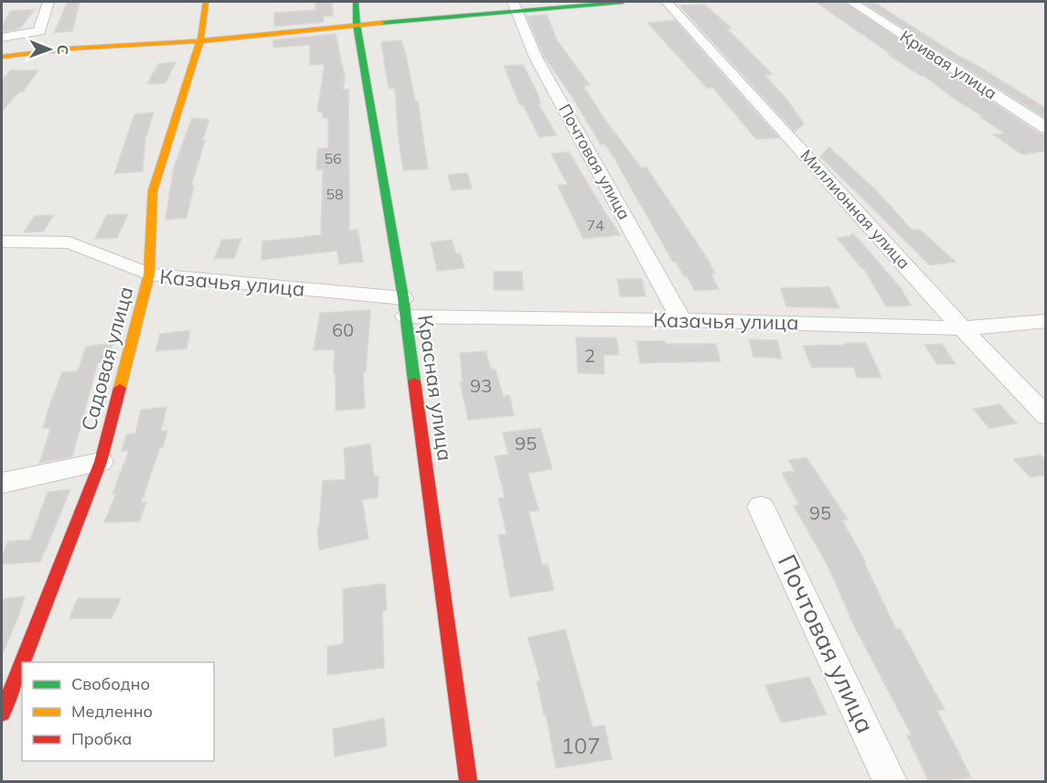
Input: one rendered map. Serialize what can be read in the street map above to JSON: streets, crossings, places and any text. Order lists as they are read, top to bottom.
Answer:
{
  "streets": {
    "street": [
      "Кривая улица",
      "Почтовая улица",
      "Миллионная улица",
      "Казачья улица",
      "Садовая улица",
      "Красная улица"
    ]
  },
  "crossings": [
    ["Почтовая улица", "Казачья улица"],
    ["Миллионная улица", "Казачья улица"],
    ["Казачья улица", "Садовая улица"],
    ["Казачья улица", "Красная улица"]
  ],
  "house_numbers": [
    "56",
    "58",
    "74",
    "60",
    "2",
    "93",
    "95",
    "95",
    "107"
  ],
  "legend": ["Свободно", "Медленно", "Пробка"],
  "north": "right"
}
